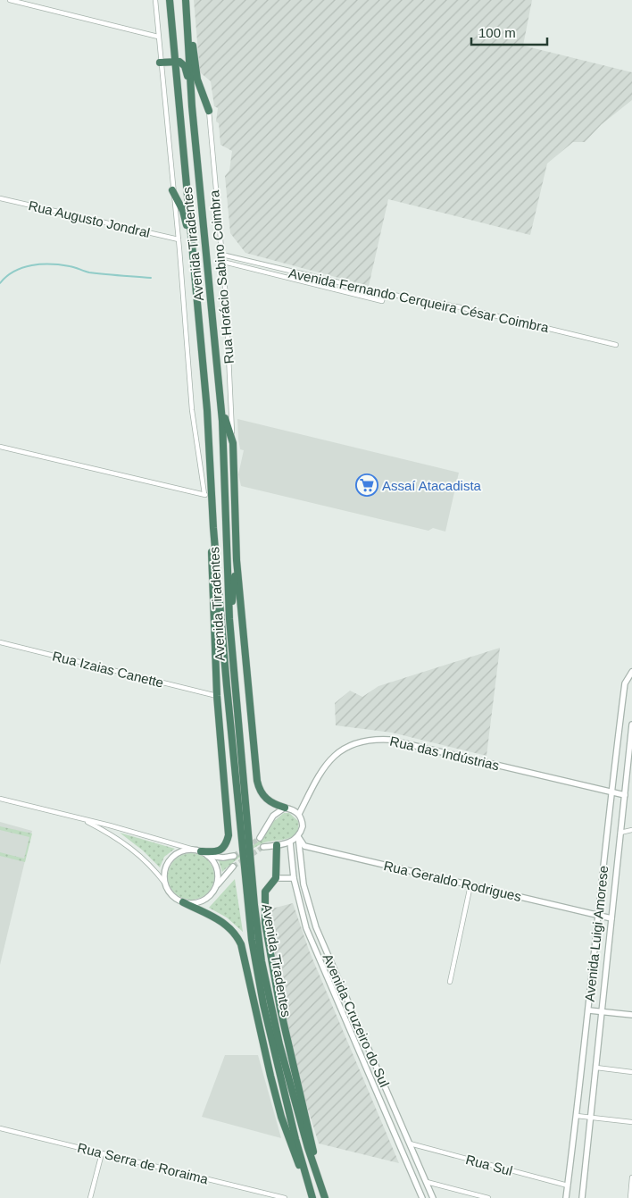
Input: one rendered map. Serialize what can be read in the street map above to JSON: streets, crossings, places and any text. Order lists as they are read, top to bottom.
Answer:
{
  "streets": {
    "highway": ["Avenida Tiradentes"],
    "street": [
      "Rua Augusto Jondral",
      "Rua Horácio Sabino Coimbra",
      "Avenida Fernando Cerqueira César Coimbra",
      "Rua Izaias Canette",
      "Rua das Indústrias",
      "Rua Geraldo Rodrigues",
      "Avenida Luigi Amorese",
      "Avenida Cruzeiro do Sul",
      "Rua Serra de Roraima",
      "Rua Sul"
    ]
  },
  "crossings": [
    ["Rua Horácio Sabino Coimbra", "Avenida Fernando Cerqueira César Coimbra"],
    ["Rua das Indústrias", "Avenida Luigi Amorese"],
    ["Rua das Indústrias", "Avenida Cruzeiro do Sul"],
    ["Rua Geraldo Rodrigues", "Avenida Luigi Amorese"],
    ["Rua Geraldo Rodrigues", "Avenida Cruzeiro do Sul"],
    ["Avenida Luigi Amorese", "Rua Sul"],
    ["Avenida Cruzeiro do Sul", "Rua Sul"]
  ],
  "places": {
    "supermarket": ["Assaí Atacadista"]
  },
  "scale_bar": "100 m"
}
